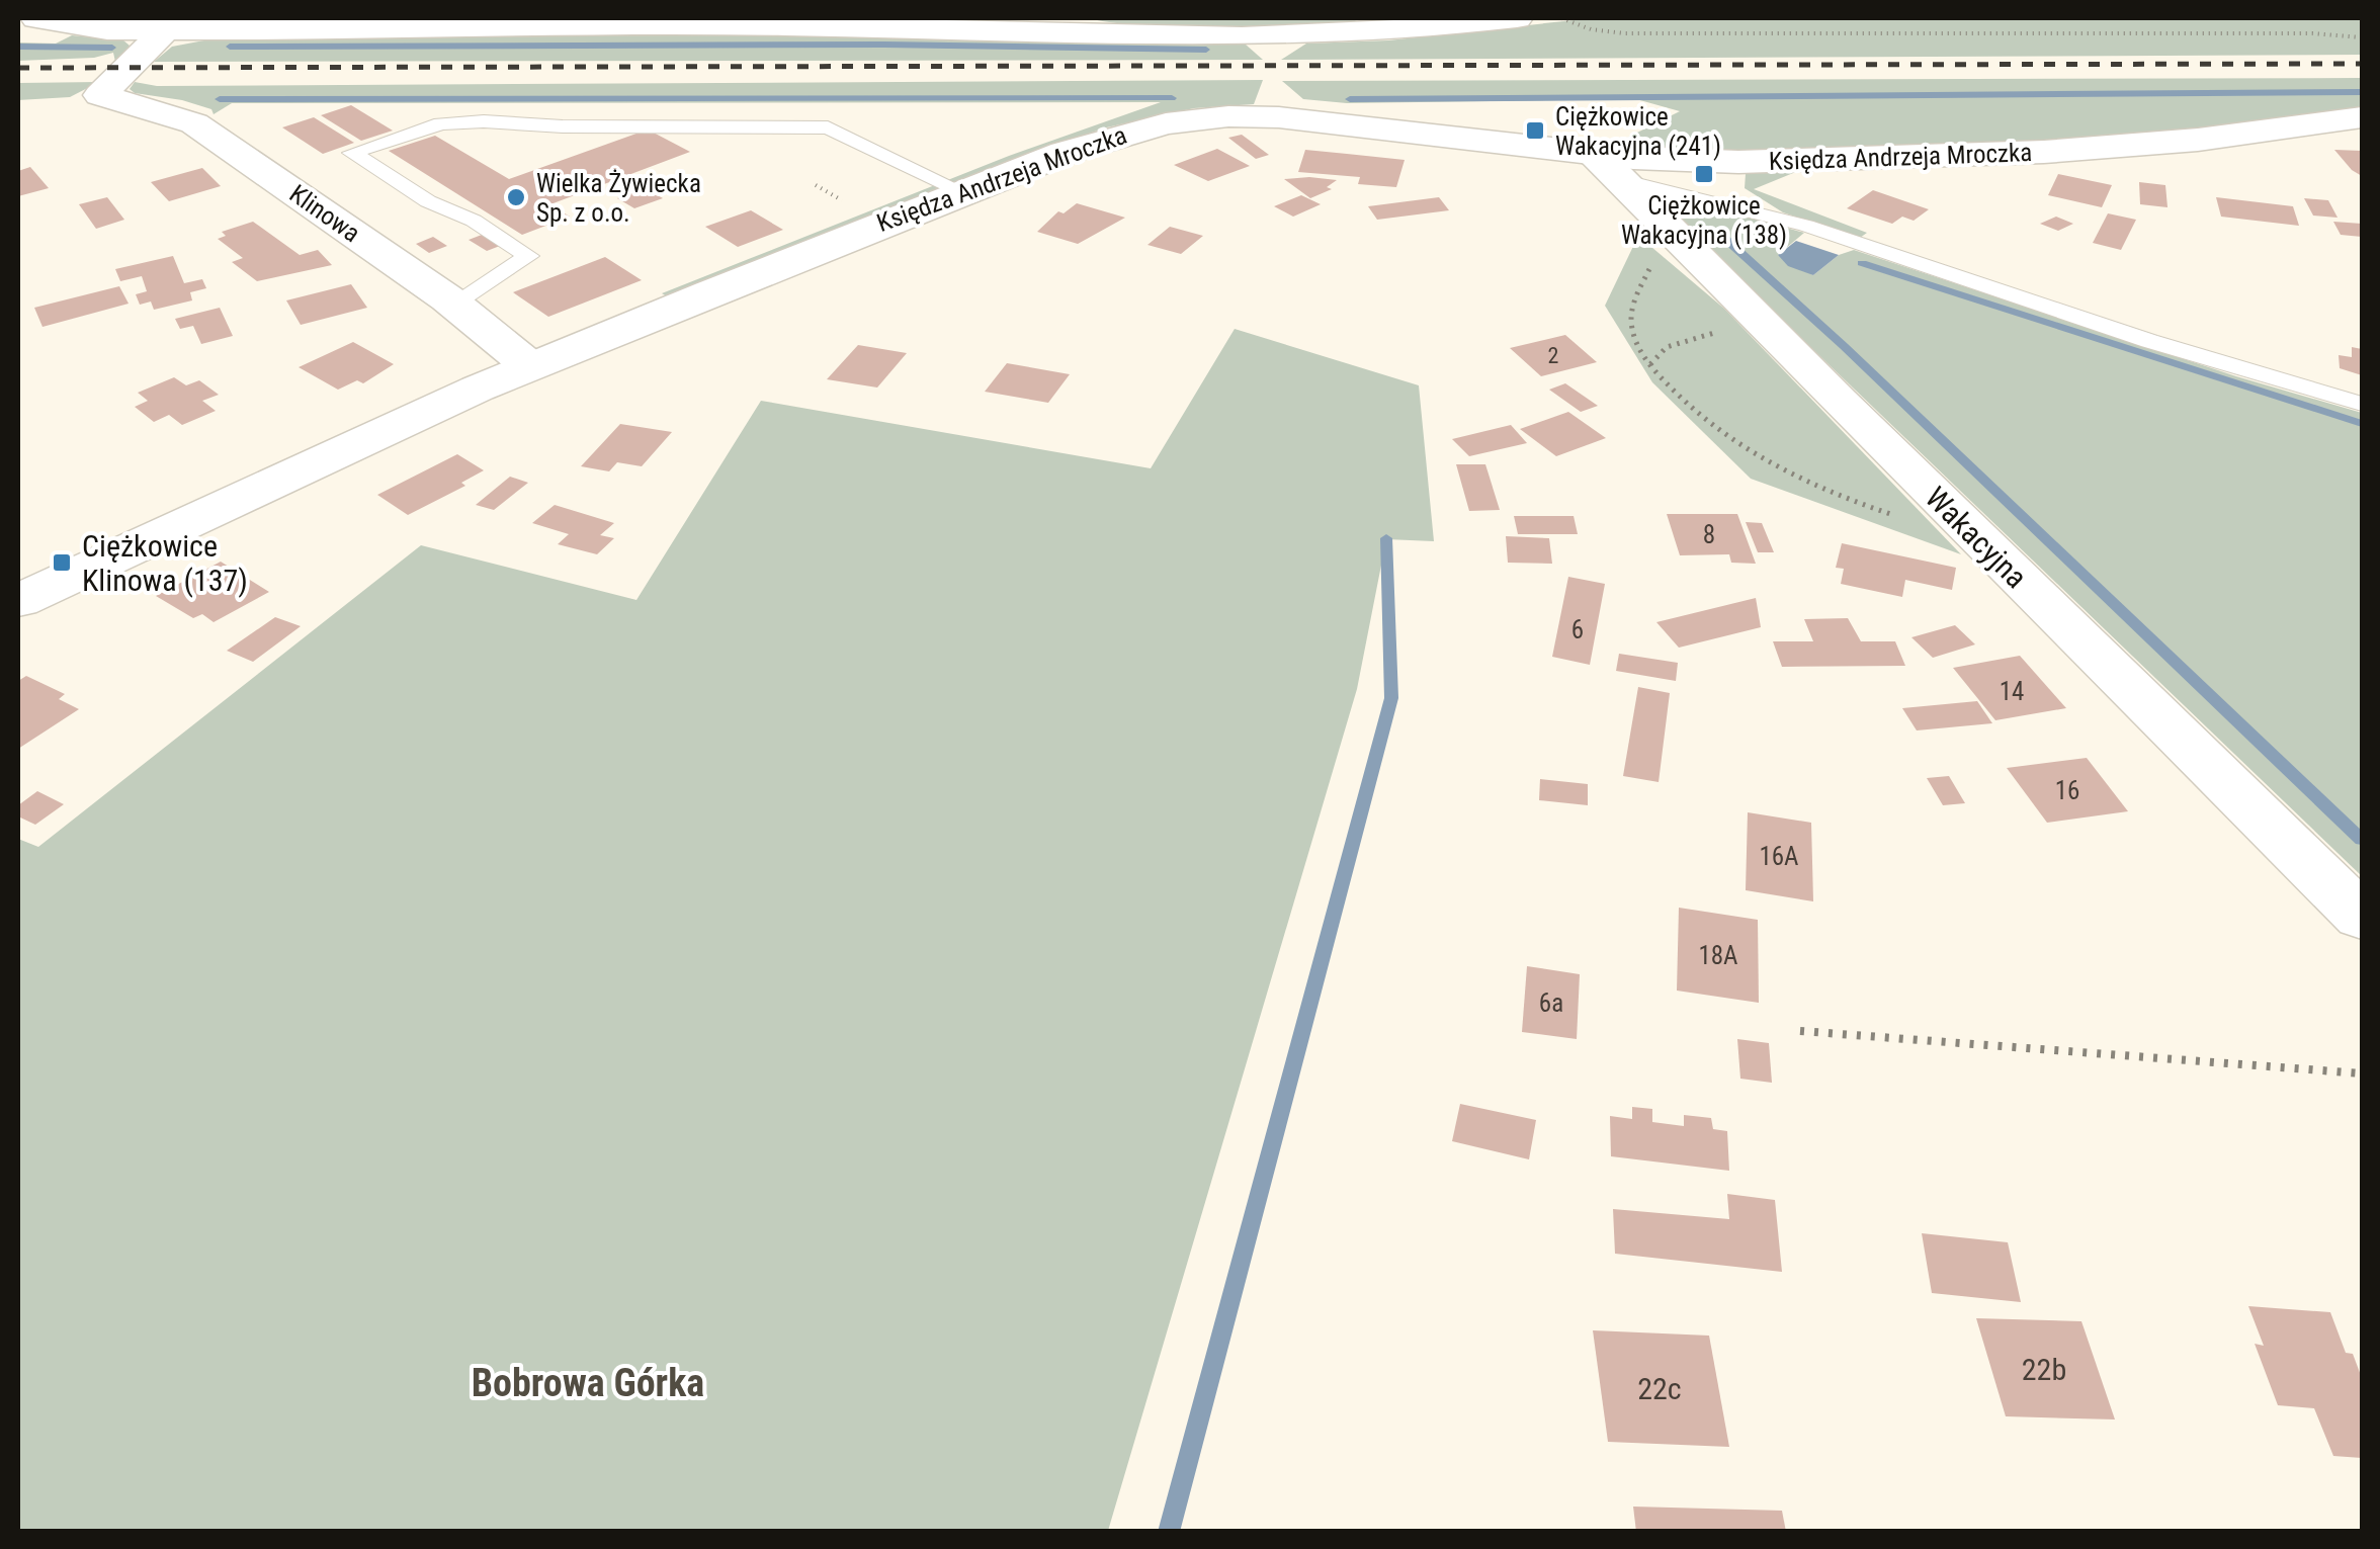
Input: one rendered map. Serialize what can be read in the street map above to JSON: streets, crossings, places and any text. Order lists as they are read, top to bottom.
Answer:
{
  "streets": {
    "street": ["Księdza Andrzeja Mroczka", "Klinowa", "Wakacyjna"]
  },
  "crossings": [
    ["Księdza Andrzeja Mroczka", "Klinowa"],
    ["Księdza Andrzeja Mroczka", "Wakacyjna"]
  ],
  "districts": ["Bobrowa Górka"],
  "places": {
    "transit": ["Ciężkowice Wakacyjna (241)", "Ciężkowice Wakacyjna (138)", "Ciężkowice Klinowa (137)"],
    "other": ["Wielka Żywiecka Sp. z o.o."]
  },
  "house_numbers": [
    "2",
    "8",
    "6",
    "14",
    "16",
    "16A",
    "18A",
    "6a",
    "22b",
    "22c"
  ]
}
